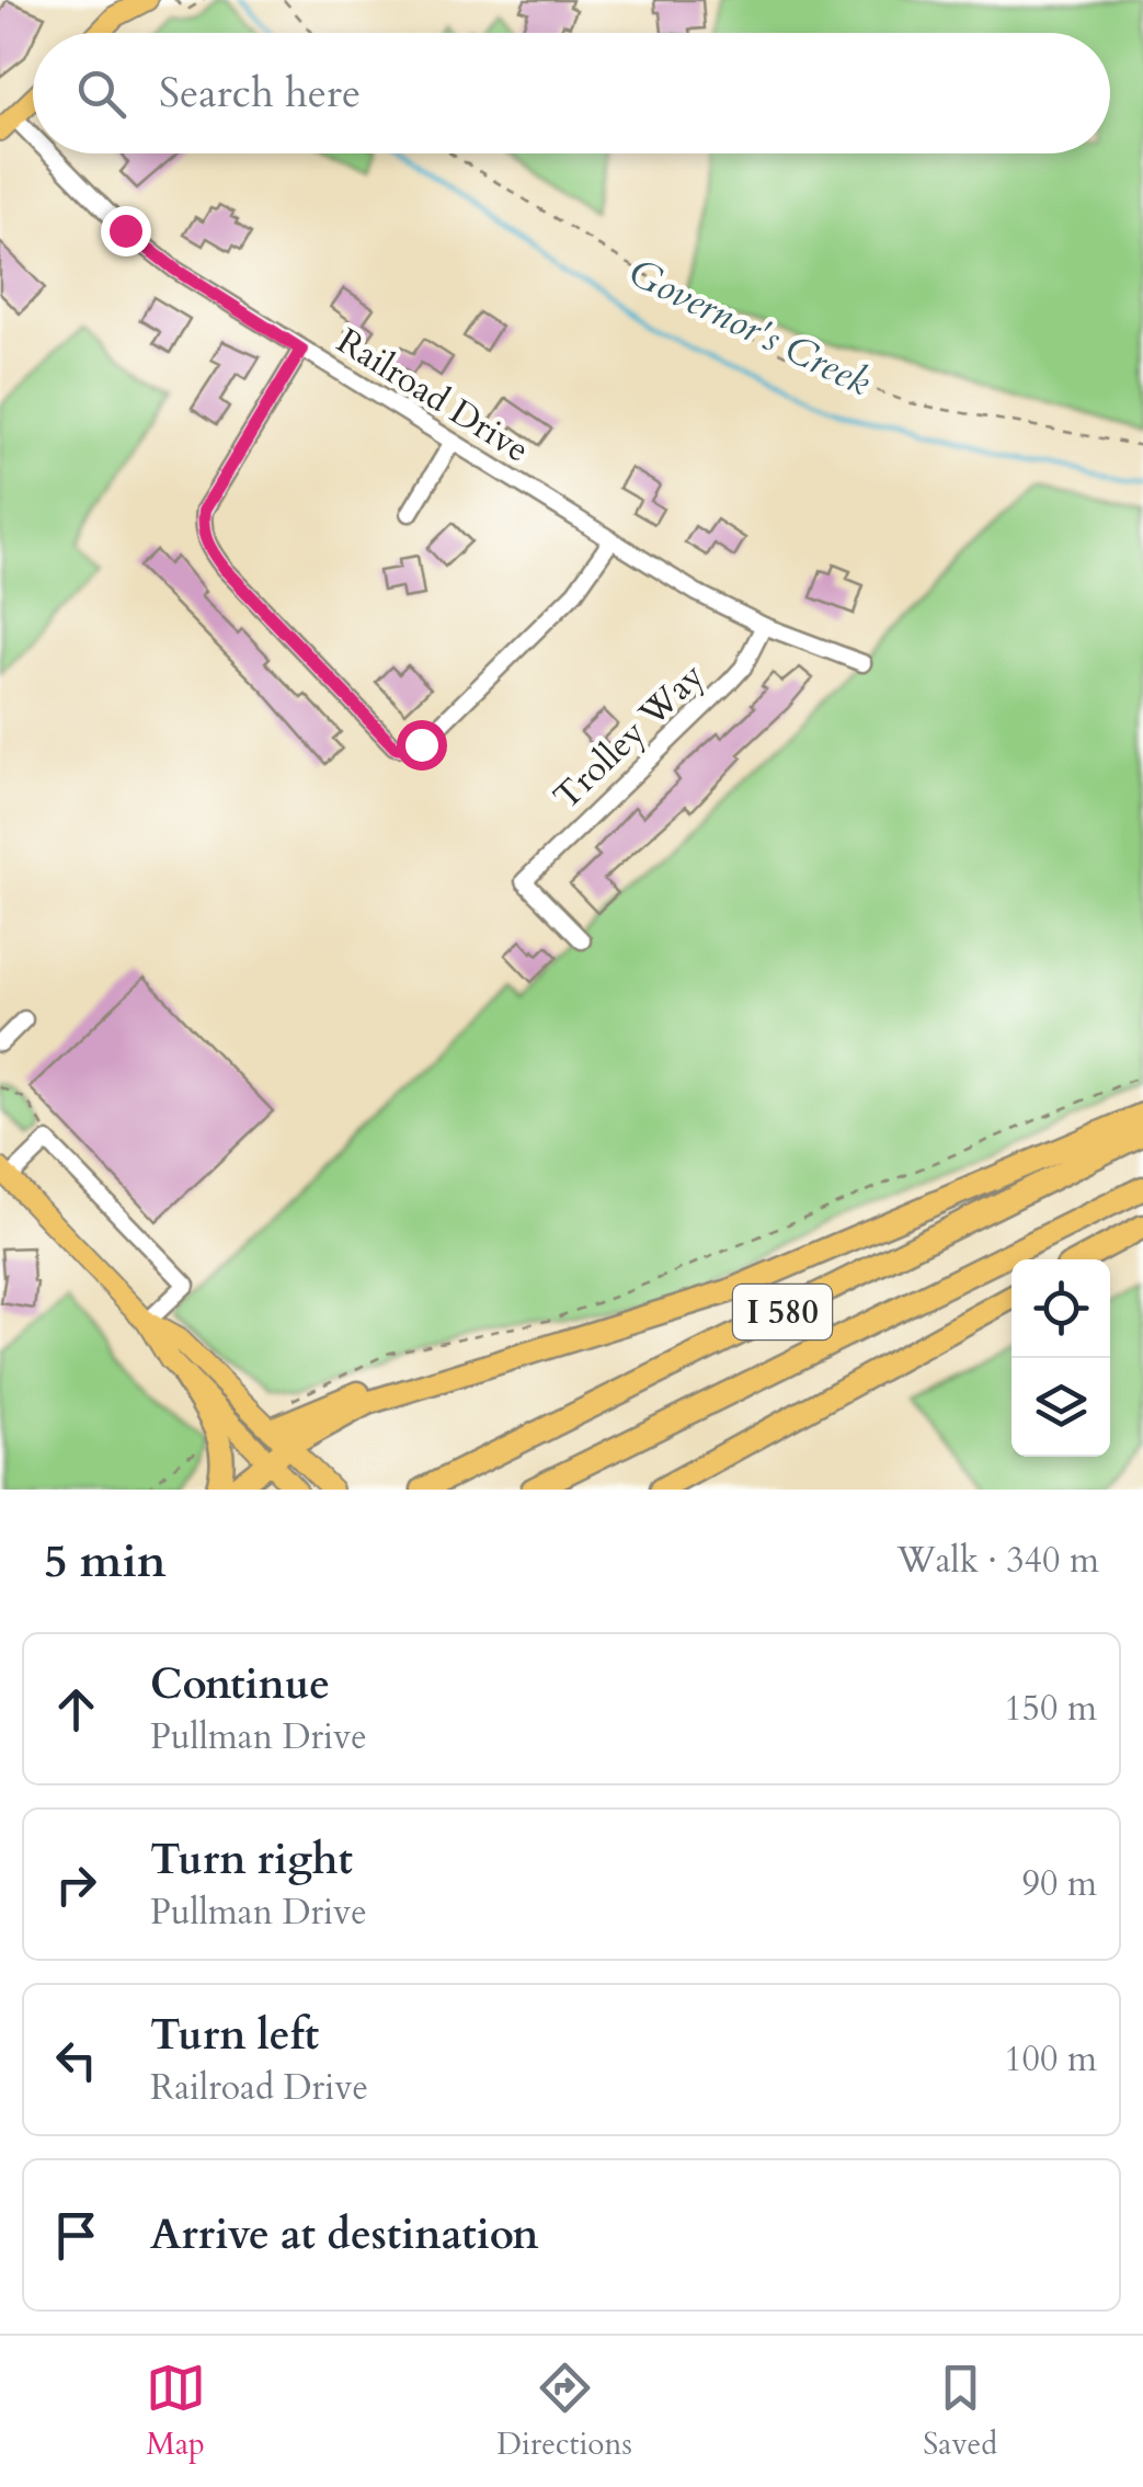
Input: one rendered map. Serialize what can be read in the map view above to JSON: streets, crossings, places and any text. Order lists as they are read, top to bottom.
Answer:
{
  "streets": {
    "highway": ["I 580"],
    "street": ["Railroad Drive", "Trolley Way"]
  },
  "crossings": [
    ["Railroad Drive", "Trolley Way"]
  ],
  "water": ["Governor's Creek"],
  "page": {
    "search": "Search here",
    "heading": ["5 min", "Walk · 340 m"],
    "list": [
      ["Continue", "Pullman Drive", "150 m"],
      ["Turn right", "Pullman Drive", "90 m"],
      ["Turn left", "Railroad Drive", "100 m"],
      "Arrive at destination"
    ],
    "nav": ["Map", "Directions", "Saved"]
  }
}
